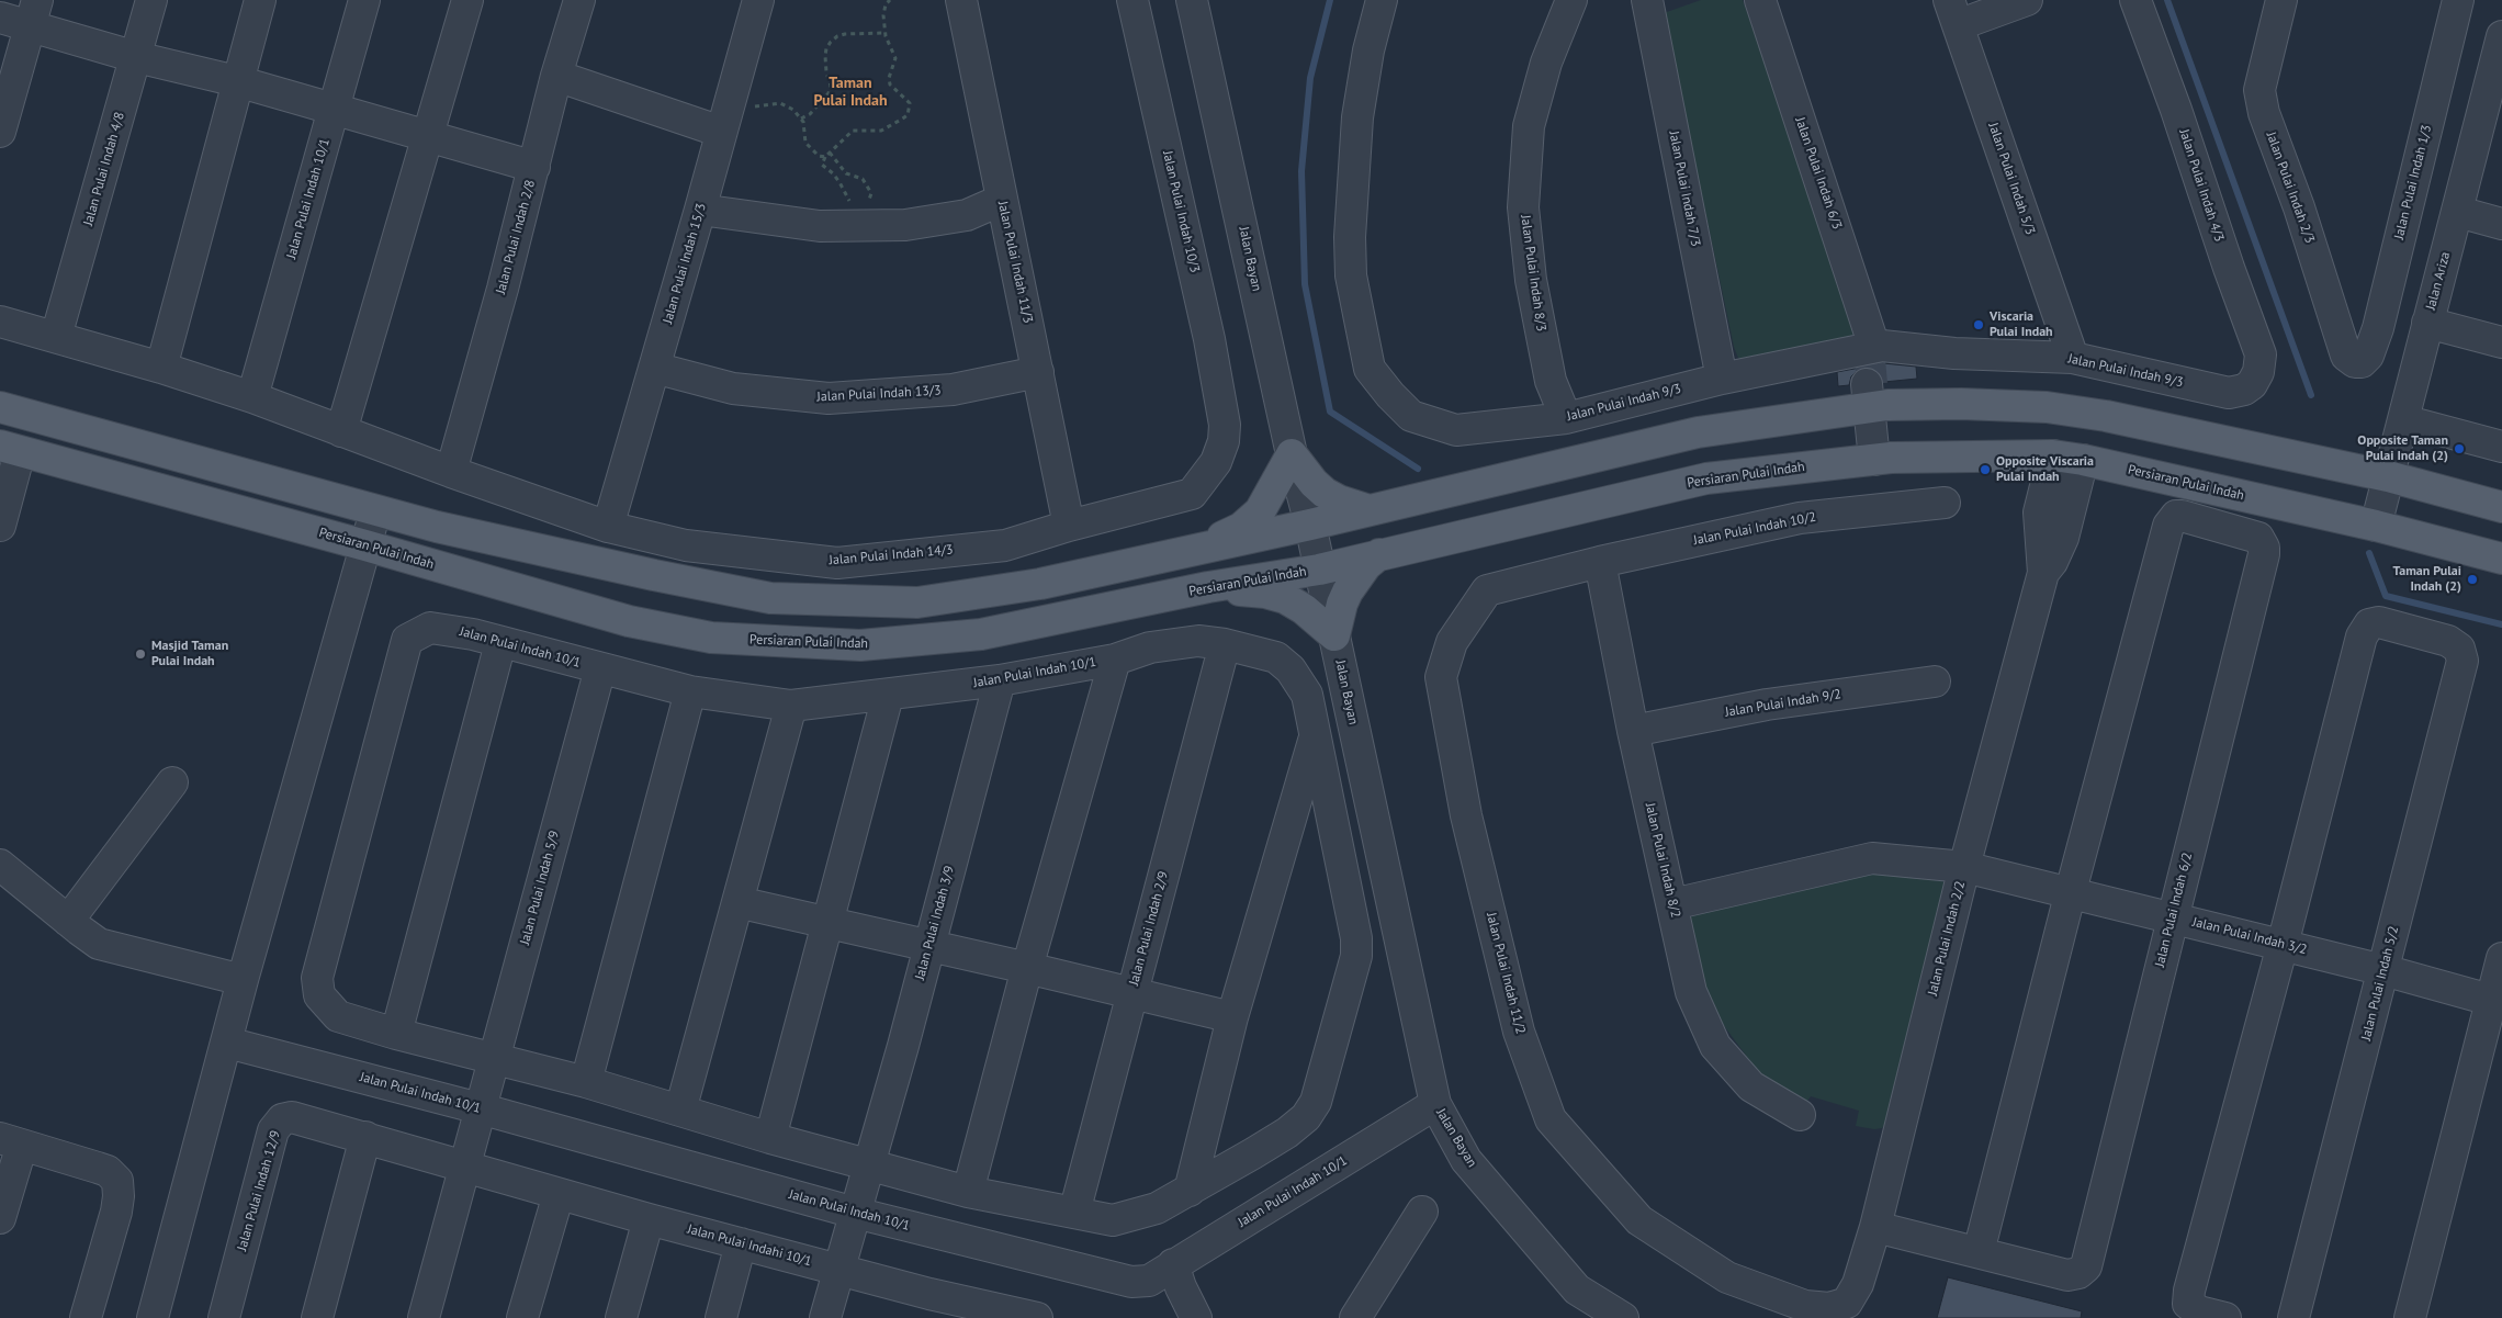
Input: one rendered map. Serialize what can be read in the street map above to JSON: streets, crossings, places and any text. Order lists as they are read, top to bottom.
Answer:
{
  "streets": {
    "main road": ["Persiaran Pulai Indah"],
    "street": [
      "Jalan Pulai Indah 4/8",
      "Jalan Pulai Indah 6/3",
      "Jalan Pulai Indah 5/3",
      "Jalan Pulai Indah 1/3",
      "Jalan Pulai Indah 4/3",
      "Jalan Pulai Indah 2/3",
      "Jalan Pulai Indah 7/3",
      "Jalan Pulai Indah 10/1",
      "Jalan Pulai Indah 10/3",
      "Jalan Pulai Indah 2/8",
      "Jalan Bayan",
      "Jalan Pulai Indah 11/3",
      "Jalan Pulai Indah 15/3",
      "Jalan Pulai Indah 8/3",
      "Jalan Ariza",
      "Jalan Pulai Indah 9/3",
      "Jalan Pulai Indah 13/3",
      "Jalan Pulai Indah 10/2",
      "Jalan Pulai Indah 14/3",
      "Jalan Pulai Indah 9/2",
      "Jalan Pulai Indah 8/2",
      "Jalan Pulai Indah 5/9",
      "Jalan Pulai Indah 6/2",
      "Jalan Pulai Indah 3/9",
      "Jalan Pulai Indah 2/9",
      "Jalan Pulai Indah 3/2",
      "Jalan Pulai Indah 2/2",
      "Jalan Pulai Indah 11/2",
      "Jalan Pulai Indah 5/2",
      "Jalan Pulai Indah 12/9",
      "Jalan Pulai Indahi 10/1"
    ]
  },
  "crossings": [
    ["Jalan Pulai Indah 6/3", "Jalan Pulai Indah 9/3"],
    ["Jalan Pulai Indah 6/3", "Persiaran Pulai Indah"],
    ["Jalan Pulai Indah 5/3", "Jalan Pulai Indah 9/3"],
    ["Jalan Pulai Indah 1/3", "Jalan Pulai Indah 2/3"],
    ["Jalan Pulai Indah 4/3", "Jalan Pulai Indah 9/3"],
    ["Jalan Pulai Indah 7/3", "Jalan Pulai Indah 9/3"],
    ["Jalan Pulai Indah 10/1", "Jalan Bayan"],
    ["Jalan Pulai Indah 10/1", "Jalan Pulai Indah 5/9"],
    ["Jalan Pulai Indah 10/1", "Jalan Pulai Indah 3/9"],
    ["Jalan Pulai Indah 10/1", "Jalan Pulai Indah 2/9"],
    ["Jalan Pulai Indah 10/3", "Jalan Pulai Indah 14/3"],
    ["Jalan Pulai Indah 2/8", "Jalan Pulai Indah 14/3"],
    ["Jalan Bayan", "Persiaran Pulai Indah"],
    ["Jalan Pulai Indah 11/3", "Jalan Pulai Indah 13/3"],
    ["Jalan Pulai Indah 11/3", "Jalan Pulai Indah 14/3"],
    ["Jalan Pulai Indah 15/3", "Jalan Pulai Indah 13/3"],
    ["Jalan Pulai Indah 15/3", "Jalan Pulai Indah 14/3"],
    ["Jalan Pulai Indah 8/3", "Jalan Pulai Indah 9/3"],
    ["Jalan Ariza", "Persiaran Pulai Indah"],
    ["Persiaran Pulai Indah", "Jalan Pulai Indah 2/2"],
    ["Jalan Pulai Indah 10/2", "Jalan Pulai Indah 8/2"],
    ["Jalan Pulai Indah 10/2", "Jalan Pulai Indah 11/2"],
    ["Jalan Pulai Indah 9/2", "Jalan Pulai Indah 8/2"],
    ["Jalan Pulai Indah 8/2", "Jalan Pulai Indah 3/2"],
    ["Jalan Pulai Indah 8/2", "Jalan Pulai Indah 11/2"],
    ["Jalan Pulai Indah 5/9", "Jalan Pulai Indah 12/9"],
    ["Jalan Pulai Indah 5/9", "Jalan Pulai Indahi 10/1"],
    ["Jalan Pulai Indah 6/2", "Jalan Pulai Indah 3/2"],
    ["Jalan Pulai Indah 3/9", "Jalan Pulai Indahi 10/1"],
    ["Jalan Pulai Indah 3/2", "Jalan Pulai Indah 2/2"],
    ["Jalan Pulai Indah 3/2", "Jalan Pulai Indah 5/2"],
    ["Jalan Pulai Indah 2/2", "Jalan Pulai Indah 11/2"],
    ["Jalan Pulai Indah 12/9", "Jalan Pulai Indahi 10/1"]
  ],
  "districts": ["Taman Pulai Indah"],
  "places": [
    "Viscaria Pulai Indah",
    "Opposite Taman Pulai Indah (2)",
    "Opposite Viscaria Pulai Indah",
    "Taman Pulai Indah (2)",
    "Masjid Taman Pulai Indah"
  ]
}
